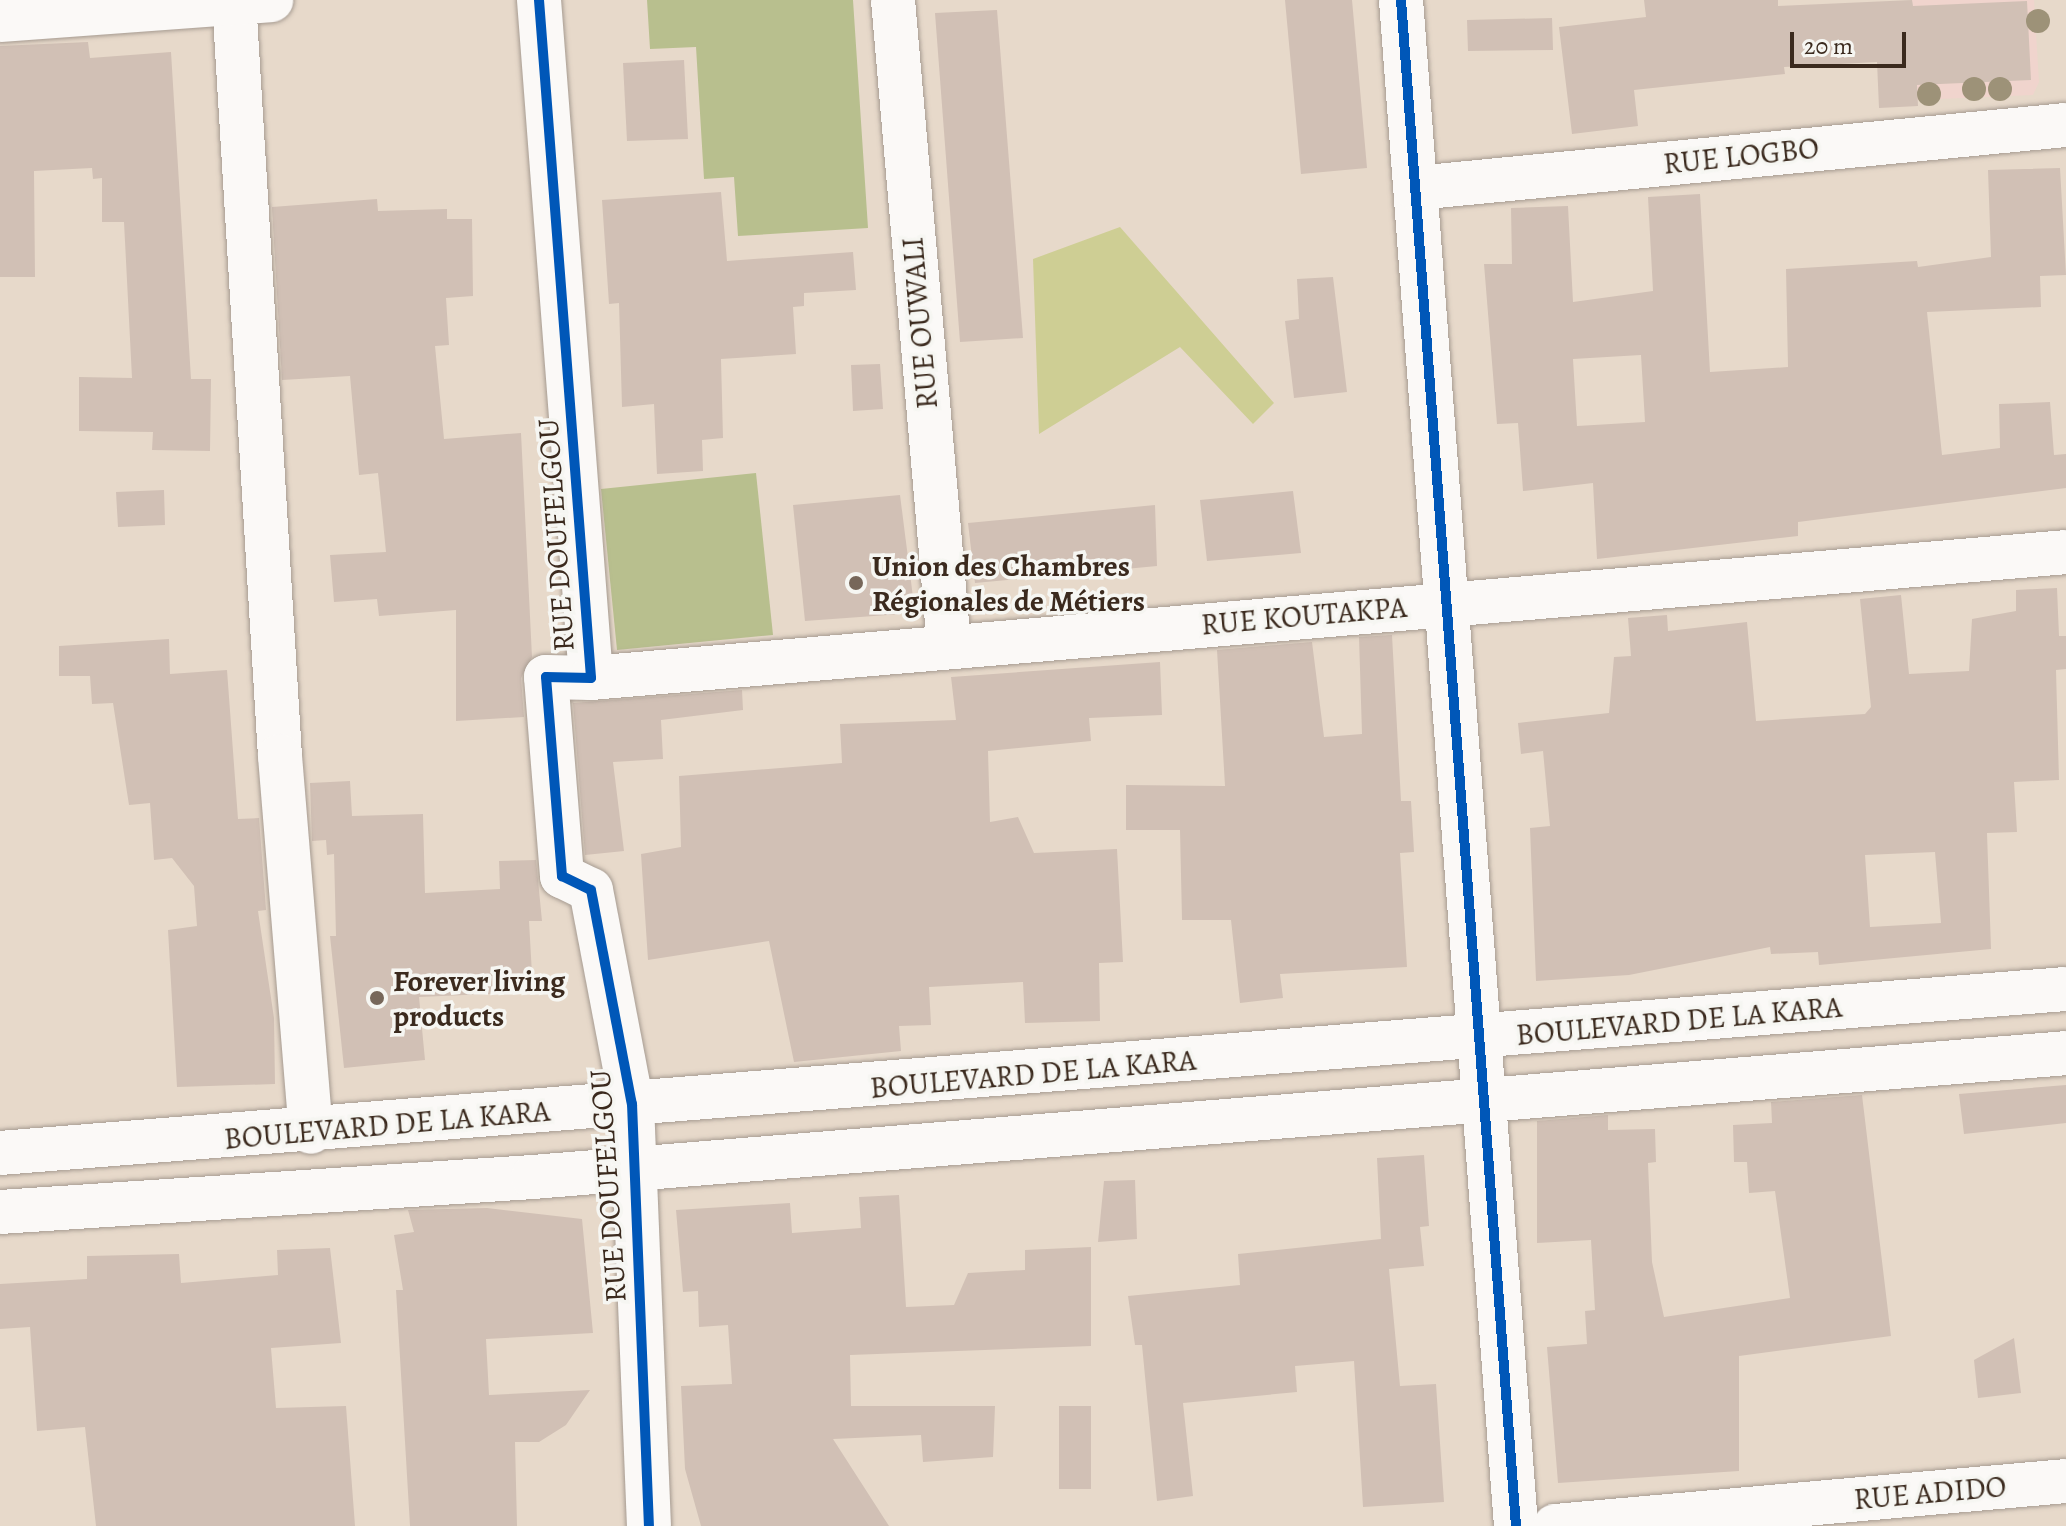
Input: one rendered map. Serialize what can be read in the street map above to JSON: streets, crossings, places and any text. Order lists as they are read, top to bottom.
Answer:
{
  "streets": {
    "street": [
      "RUE LOGBO",
      "RUE OUWALI",
      "RUE DOUFELGOU",
      "RUE KOUTAKPA",
      "BOULEVARD DE LA KARA",
      "RUE ADIDO"
    ]
  },
  "crossings": [
    ["RUE OUWALI", "RUE KOUTAKPA"],
    ["RUE DOUFELGOU", "RUE KOUTAKPA"],
    ["RUE DOUFELGOU", "BOULEVARD DE LA KARA"]
  ],
  "places": ["Union des Chambres Régionales de Métiers", "Forever living products"],
  "scale_bar": "20 m"
}
